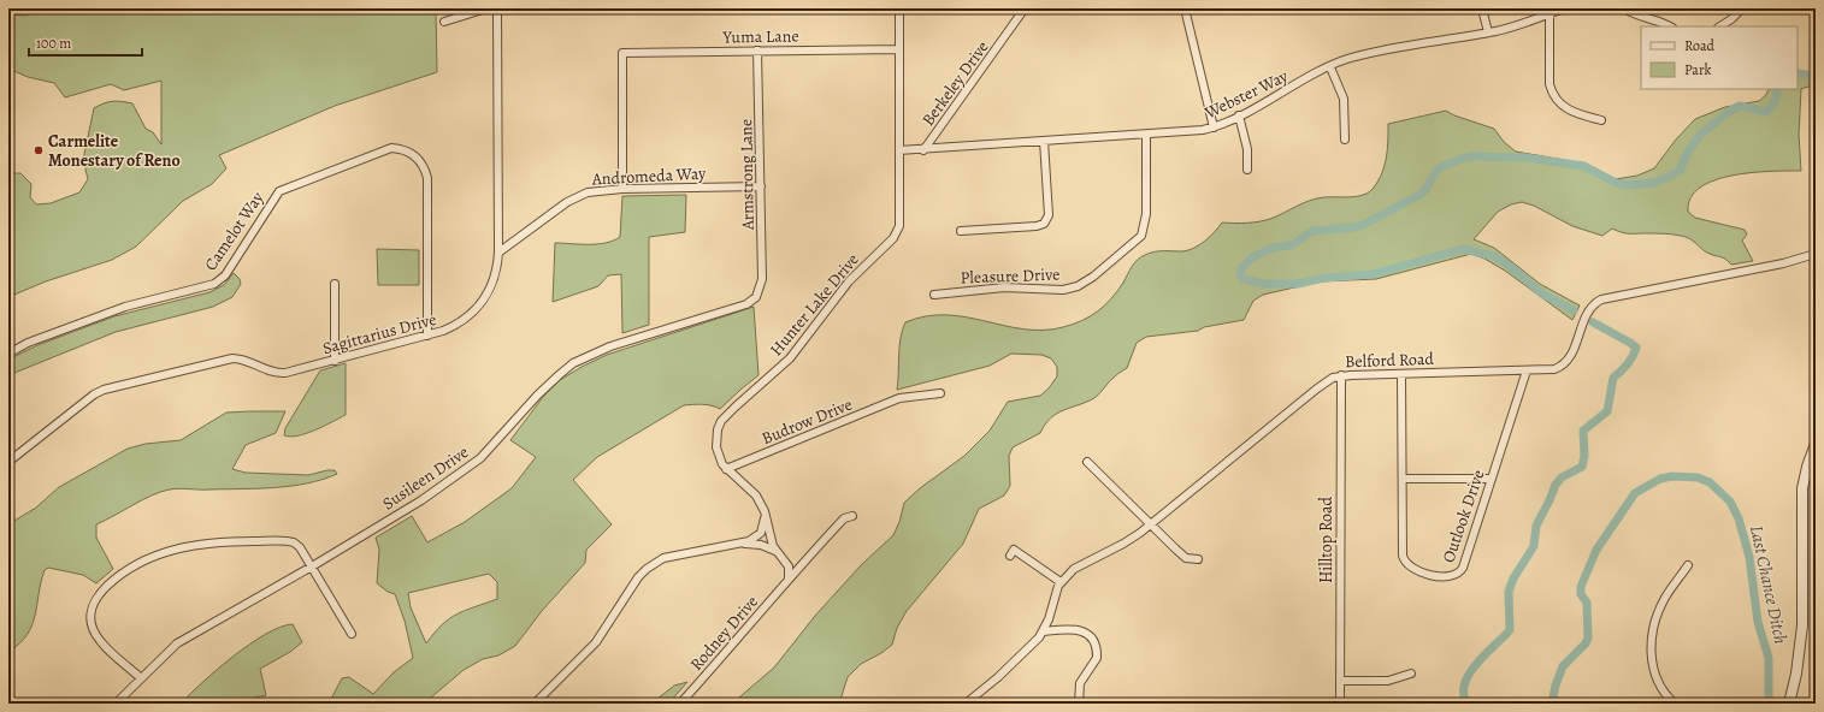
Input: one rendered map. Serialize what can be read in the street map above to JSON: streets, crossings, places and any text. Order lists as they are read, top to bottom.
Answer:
{
  "streets": {
    "street": [
      "Yuma Lane",
      "Berkeley Drive",
      "Webster Way",
      "Armstrong Lane",
      "Andromeda Way",
      "Camelot Way",
      "Pleasure Drive",
      "Hunter Lake Drive",
      "Sagittarius Drive",
      "Belford Road",
      "Budrow Drive",
      "Susileen Drive",
      "Outlook Drive",
      "Hilltop Road",
      "Rodney Drive"
    ]
  },
  "crossings": [
    ["Yuma Lane", "Armstrong Lane"],
    ["Yuma Lane", "Andromeda Way"],
    ["Yuma Lane", "Hunter Lake Drive"],
    ["Berkeley Drive", "Webster Way"],
    ["Webster Way", "Pleasure Drive"],
    ["Webster Way", "Hunter Lake Drive"],
    ["Armstrong Lane", "Andromeda Way"],
    ["Armstrong Lane", "Susileen Drive"],
    ["Andromeda Way", "Sagittarius Drive"],
    ["Camelot Way", "Sagittarius Drive"],
    ["Hunter Lake Drive", "Budrow Drive"],
    ["Hunter Lake Drive", "Rodney Drive"],
    ["Belford Road", "Outlook Drive"],
    ["Belford Road", "Hilltop Road"]
  ],
  "water": ["Last Chance Ditch"],
  "places": ["Carmelite Monestary of Reno"],
  "legend": ["Road", "Park"],
  "scale_bar": "100 m"
}
